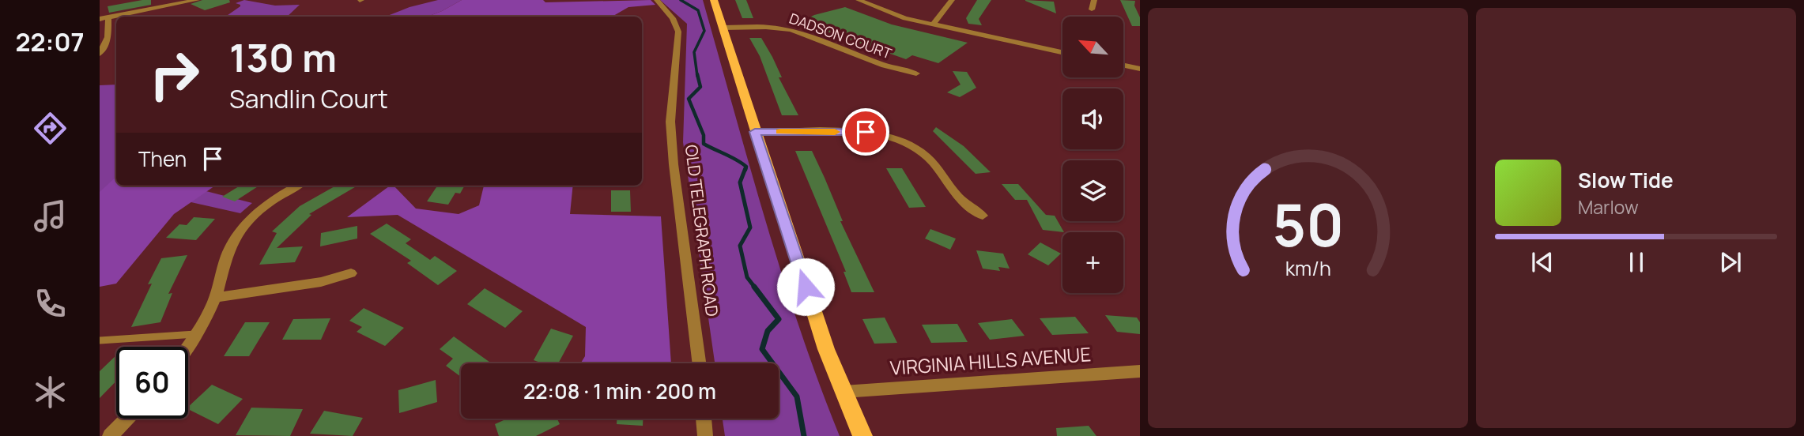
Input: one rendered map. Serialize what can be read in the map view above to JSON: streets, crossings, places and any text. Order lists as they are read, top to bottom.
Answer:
{
  "streets": {
    "street": ["DADSON COURT", "OLD TELEGRAPH ROAD", "VIRGINIA HILLS AVENUE"]
  },
  "north": "top left",
  "page": {
    "tabs": "22:07",
    "map_buttons": "+",
    "turn": ["130 m", "Sandlin Court"],
    "then": "Then",
    "song": ["Slow Tide", "Marlow"],
    "limit": "60",
    "trip": "22:08 · 1 min · 200 m",
    "gauge": ["50", "km/h"]
  }
}
